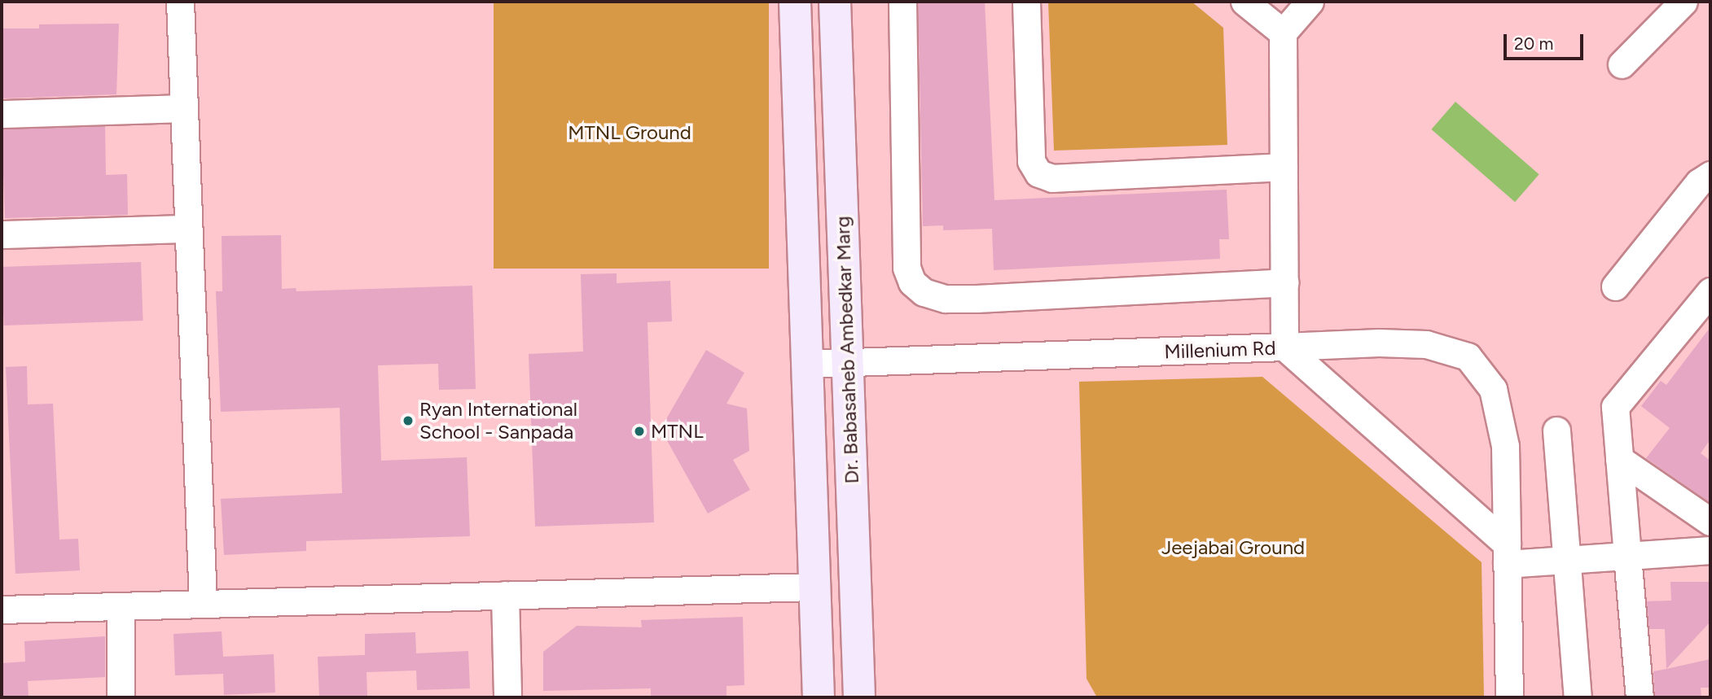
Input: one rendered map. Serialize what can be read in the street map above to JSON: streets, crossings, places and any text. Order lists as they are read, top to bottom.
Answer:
{
  "streets": {
    "main road": ["Dr. Babasaheb Ambedkar Marg"],
    "street": ["Millenium Rd"]
  },
  "crossings": [
    ["Dr. Babasaheb Ambedkar Marg", "Millenium Rd"]
  ],
  "parks": ["MTNL Ground", "Jeejabai Ground"],
  "places": ["Ryan International School - Sanpada", "MTNL"],
  "scale_bar": "20 m"
}
